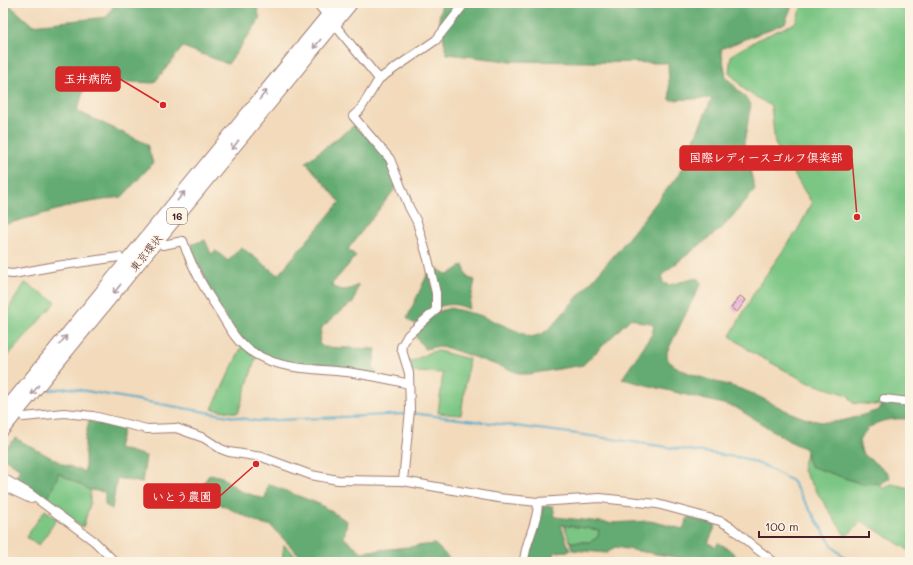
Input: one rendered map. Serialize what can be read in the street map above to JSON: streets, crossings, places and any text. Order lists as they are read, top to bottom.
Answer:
{
  "streets": {
    "highway": ["16", "東京環状"]
  },
  "places": ["玉井病院", "国際レディースゴルフ倶楽部", "いとう農園"],
  "scale_bar": "100 m"
}
